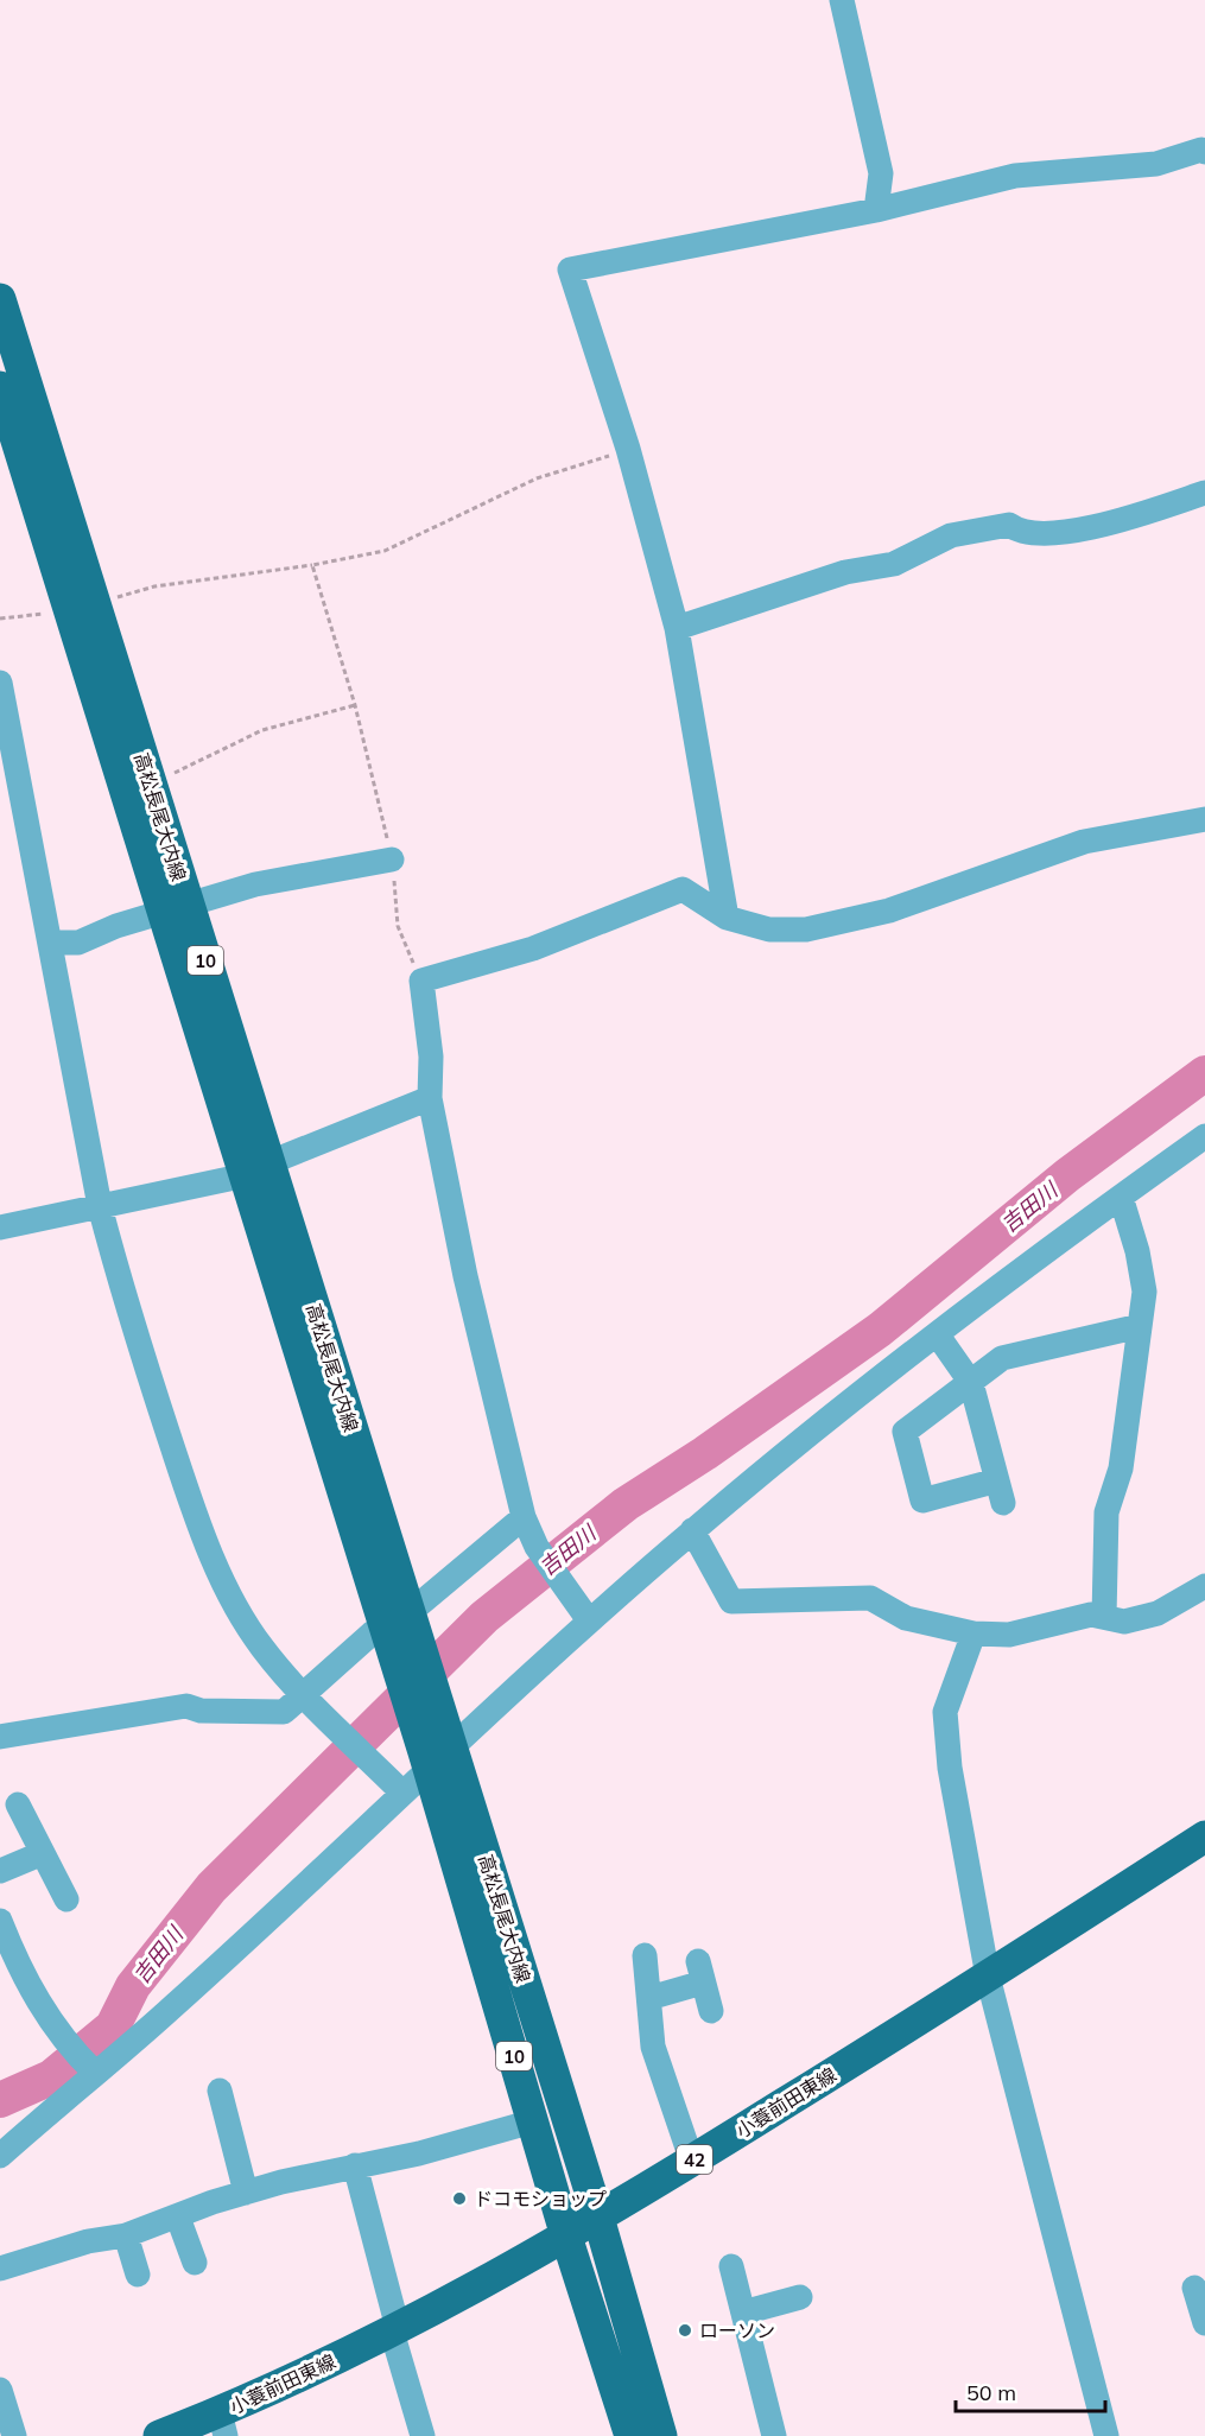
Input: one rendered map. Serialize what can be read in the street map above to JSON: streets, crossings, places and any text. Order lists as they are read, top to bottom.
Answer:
{
  "streets": {
    "main road": [
      "高松長尾大内線",
      "10",
      "小蓑前田東線",
      "42"
    ]
  },
  "crossings": [
    ["高松長尾大内線", "小蓑前田東線"]
  ],
  "water": ["吉田川"],
  "places": ["ドコモショップ", "ローソン"],
  "scale_bar": "50 m"
}
